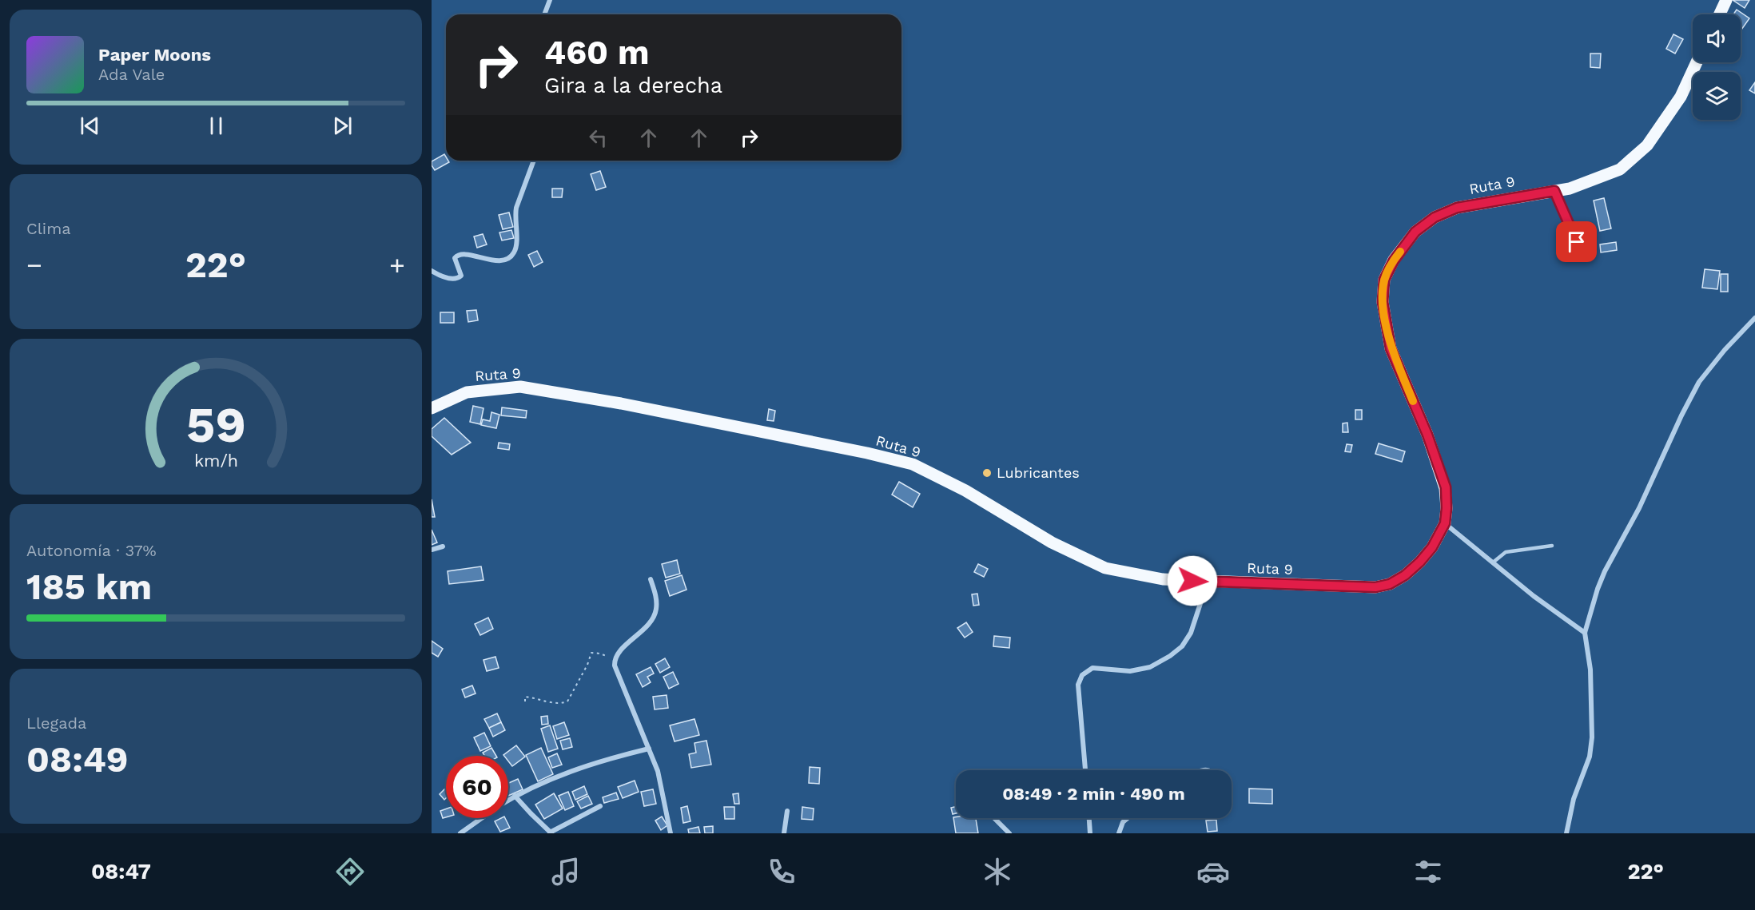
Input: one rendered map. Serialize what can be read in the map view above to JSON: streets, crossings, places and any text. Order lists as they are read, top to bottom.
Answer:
{
  "streets": {
    "main road": ["Ruta 9"]
  },
  "places": ["Lubricantes"],
  "page": {
    "turn": ["460 m", "Gira a la derecha"],
    "song": ["Paper Moons", "Ada Vale"],
    "tile": [
      "Clima",
      ["Autonomía · 37%", "185 km"],
      ["Llegada", "08:49"]
    ],
    "heat": ["−", "22°", "+"],
    "limit": "60",
    "trip": "08:49 · 2 min · 490 m",
    "tabs": ["08:47", "22°"],
    "gauge": ["59", "km/h"]
  }
}
